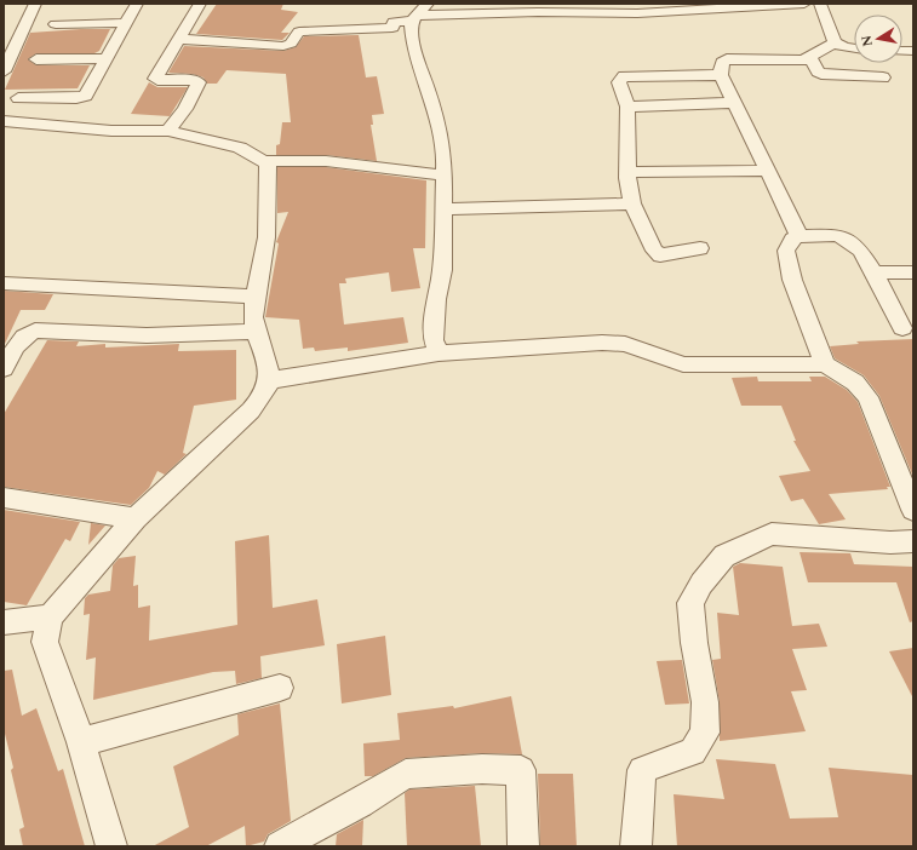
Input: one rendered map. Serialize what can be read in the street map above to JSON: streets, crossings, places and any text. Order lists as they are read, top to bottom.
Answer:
{
  "north": "left"
}
